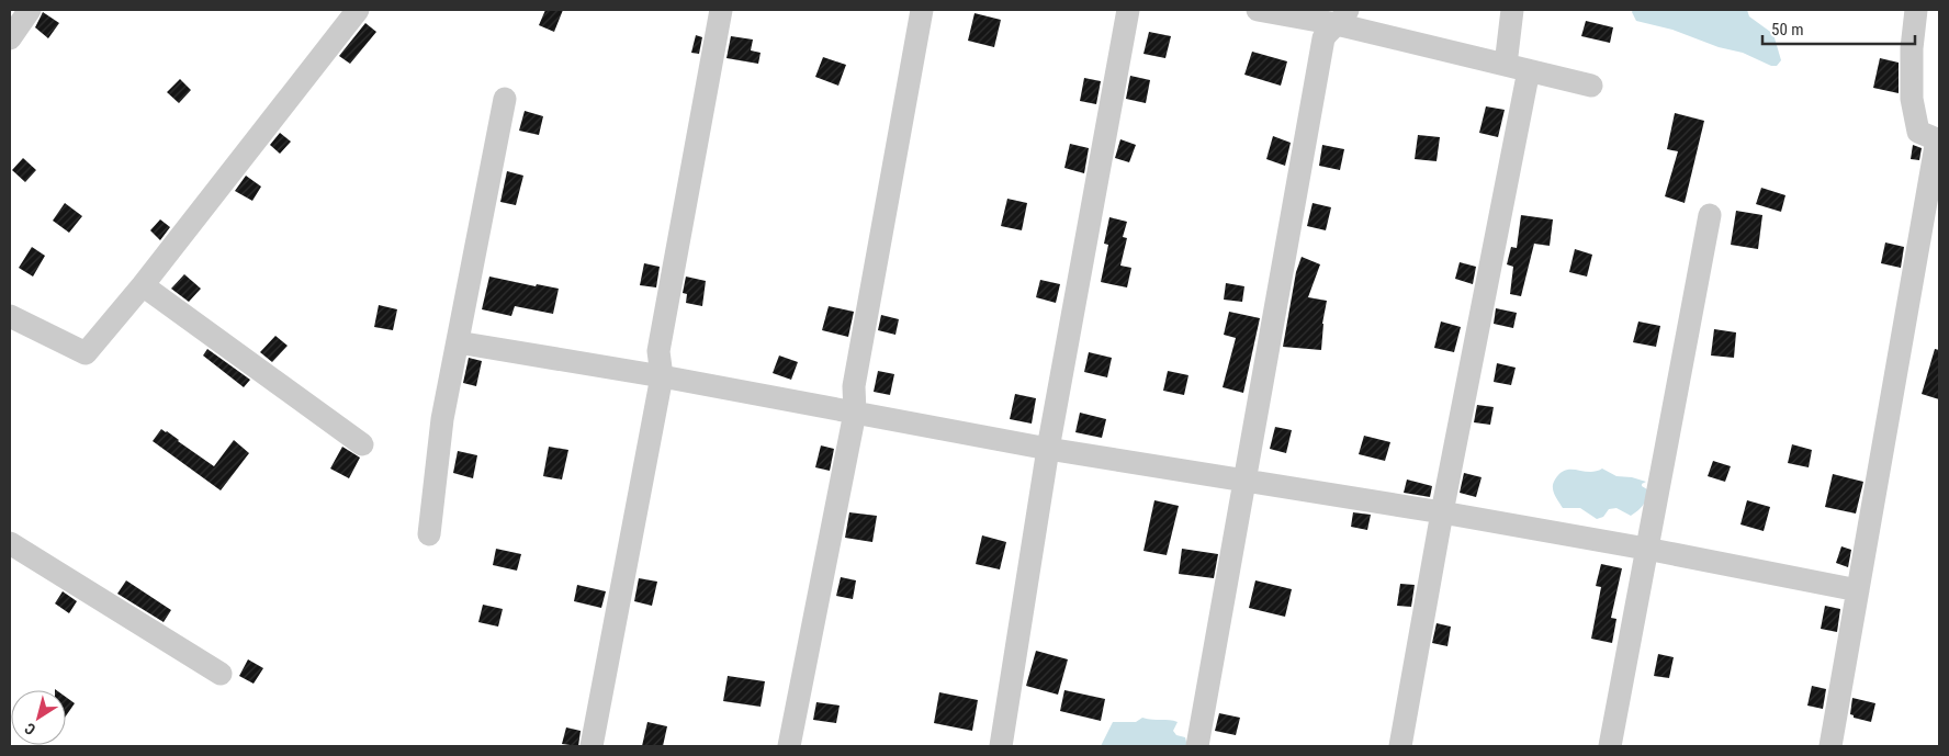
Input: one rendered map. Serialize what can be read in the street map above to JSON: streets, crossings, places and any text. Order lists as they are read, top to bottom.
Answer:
{
  "scale_bar": "50 m",
  "north": "bottom left"
}
